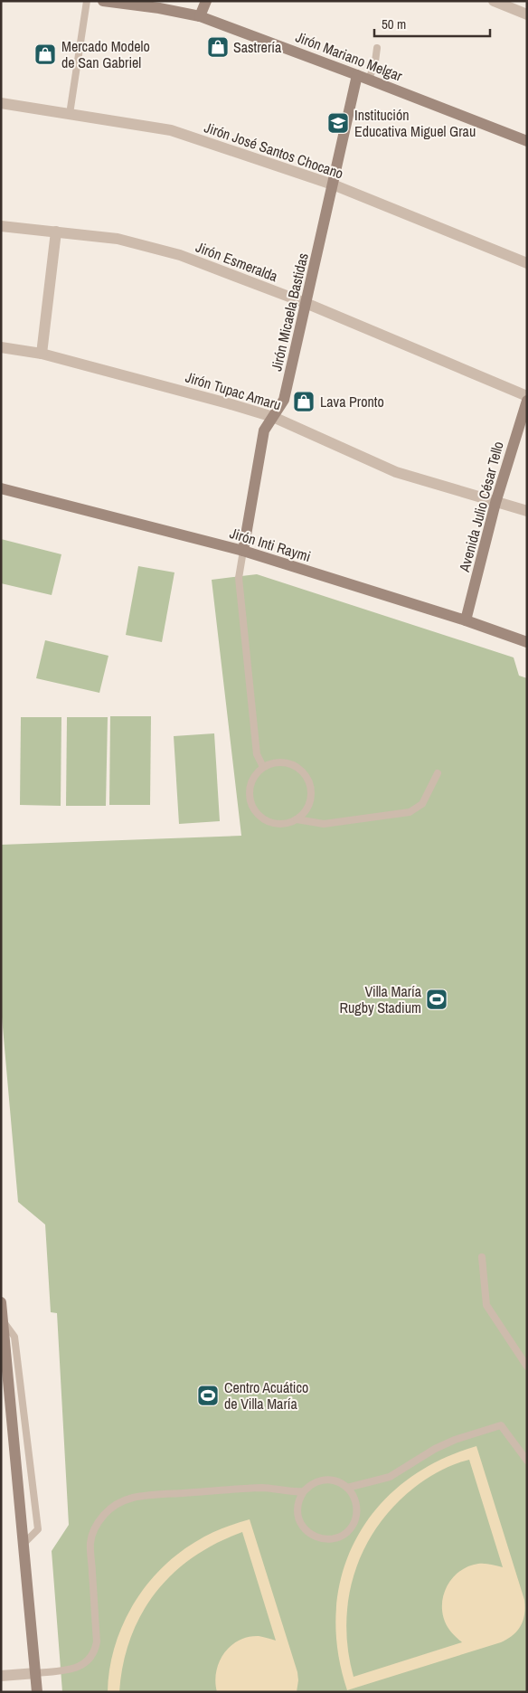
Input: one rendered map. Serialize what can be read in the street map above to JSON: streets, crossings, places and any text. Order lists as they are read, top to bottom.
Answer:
{
  "streets": {
    "street": [
      "Jirón Mariano Melgar",
      "Jirón José Santos Chocano",
      "Jirón Esmeralda",
      "Jirón Micaela Bastidas",
      "Jirón Tupac Amaru",
      "Avenida Julio César Tello",
      "Jirón Inti Raymi"
    ]
  },
  "crossings": [
    ["Jirón Mariano Melgar", "Jirón Micaela Bastidas"],
    ["Jirón José Santos Chocano", "Jirón Micaela Bastidas"],
    ["Jirón Esmeralda", "Jirón Micaela Bastidas"],
    ["Jirón Micaela Bastidas", "Jirón Tupac Amaru"],
    ["Jirón Micaela Bastidas", "Jirón Inti Raymi"],
    ["Jirón Tupac Amaru", "Avenida Julio César Tello"],
    ["Avenida Julio César Tello", "Jirón Inti Raymi"]
  ],
  "places": {
    "shop": ["Sastrería", "Mercado Modelo de San Gabriel", "Lava Pronto"],
    "school or university": ["Institución Educativa Miguel Grau"],
    "sports": ["Villa María Rugby Stadium", "Centro Acuático de Villa María"]
  },
  "scale_bar": "50 m"
}
